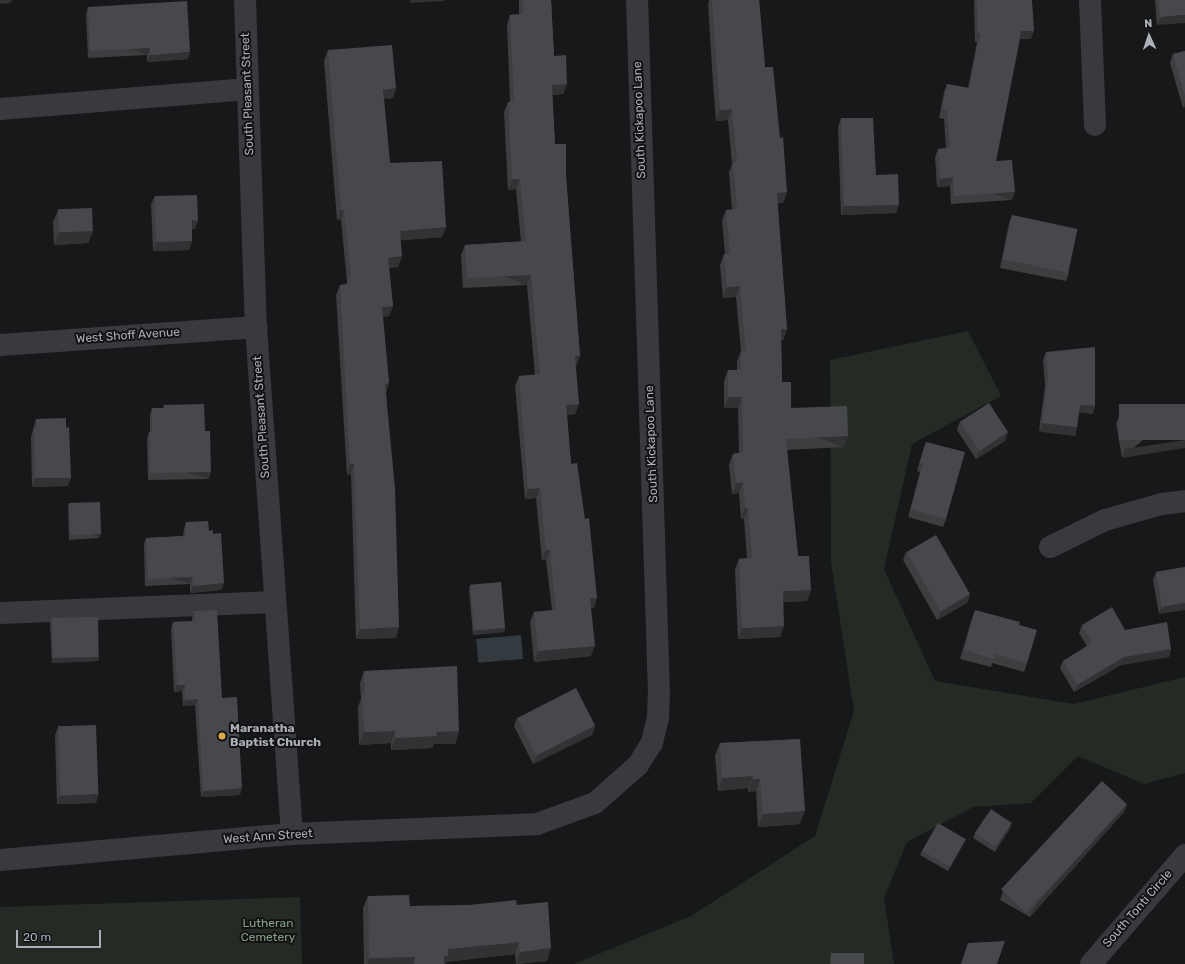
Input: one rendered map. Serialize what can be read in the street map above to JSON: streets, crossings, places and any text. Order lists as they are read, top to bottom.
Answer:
{
  "streets": {
    "street": [
      "South Pleasant Street",
      "South Kickapoo Lane",
      "West Shoff Avenue",
      "West Ann Street",
      "South Tonti Circle"
    ]
  },
  "crossings": [
    ["South Pleasant Street", "West Shoff Avenue"],
    ["South Pleasant Street", "West Ann Street"],
    ["South Kickapoo Lane", "West Ann Street"]
  ],
  "parks": ["Lutheran Cemetery"],
  "places": ["Maranatha Baptist Church"],
  "scale_bar": "20 m",
  "north": "top"
}
